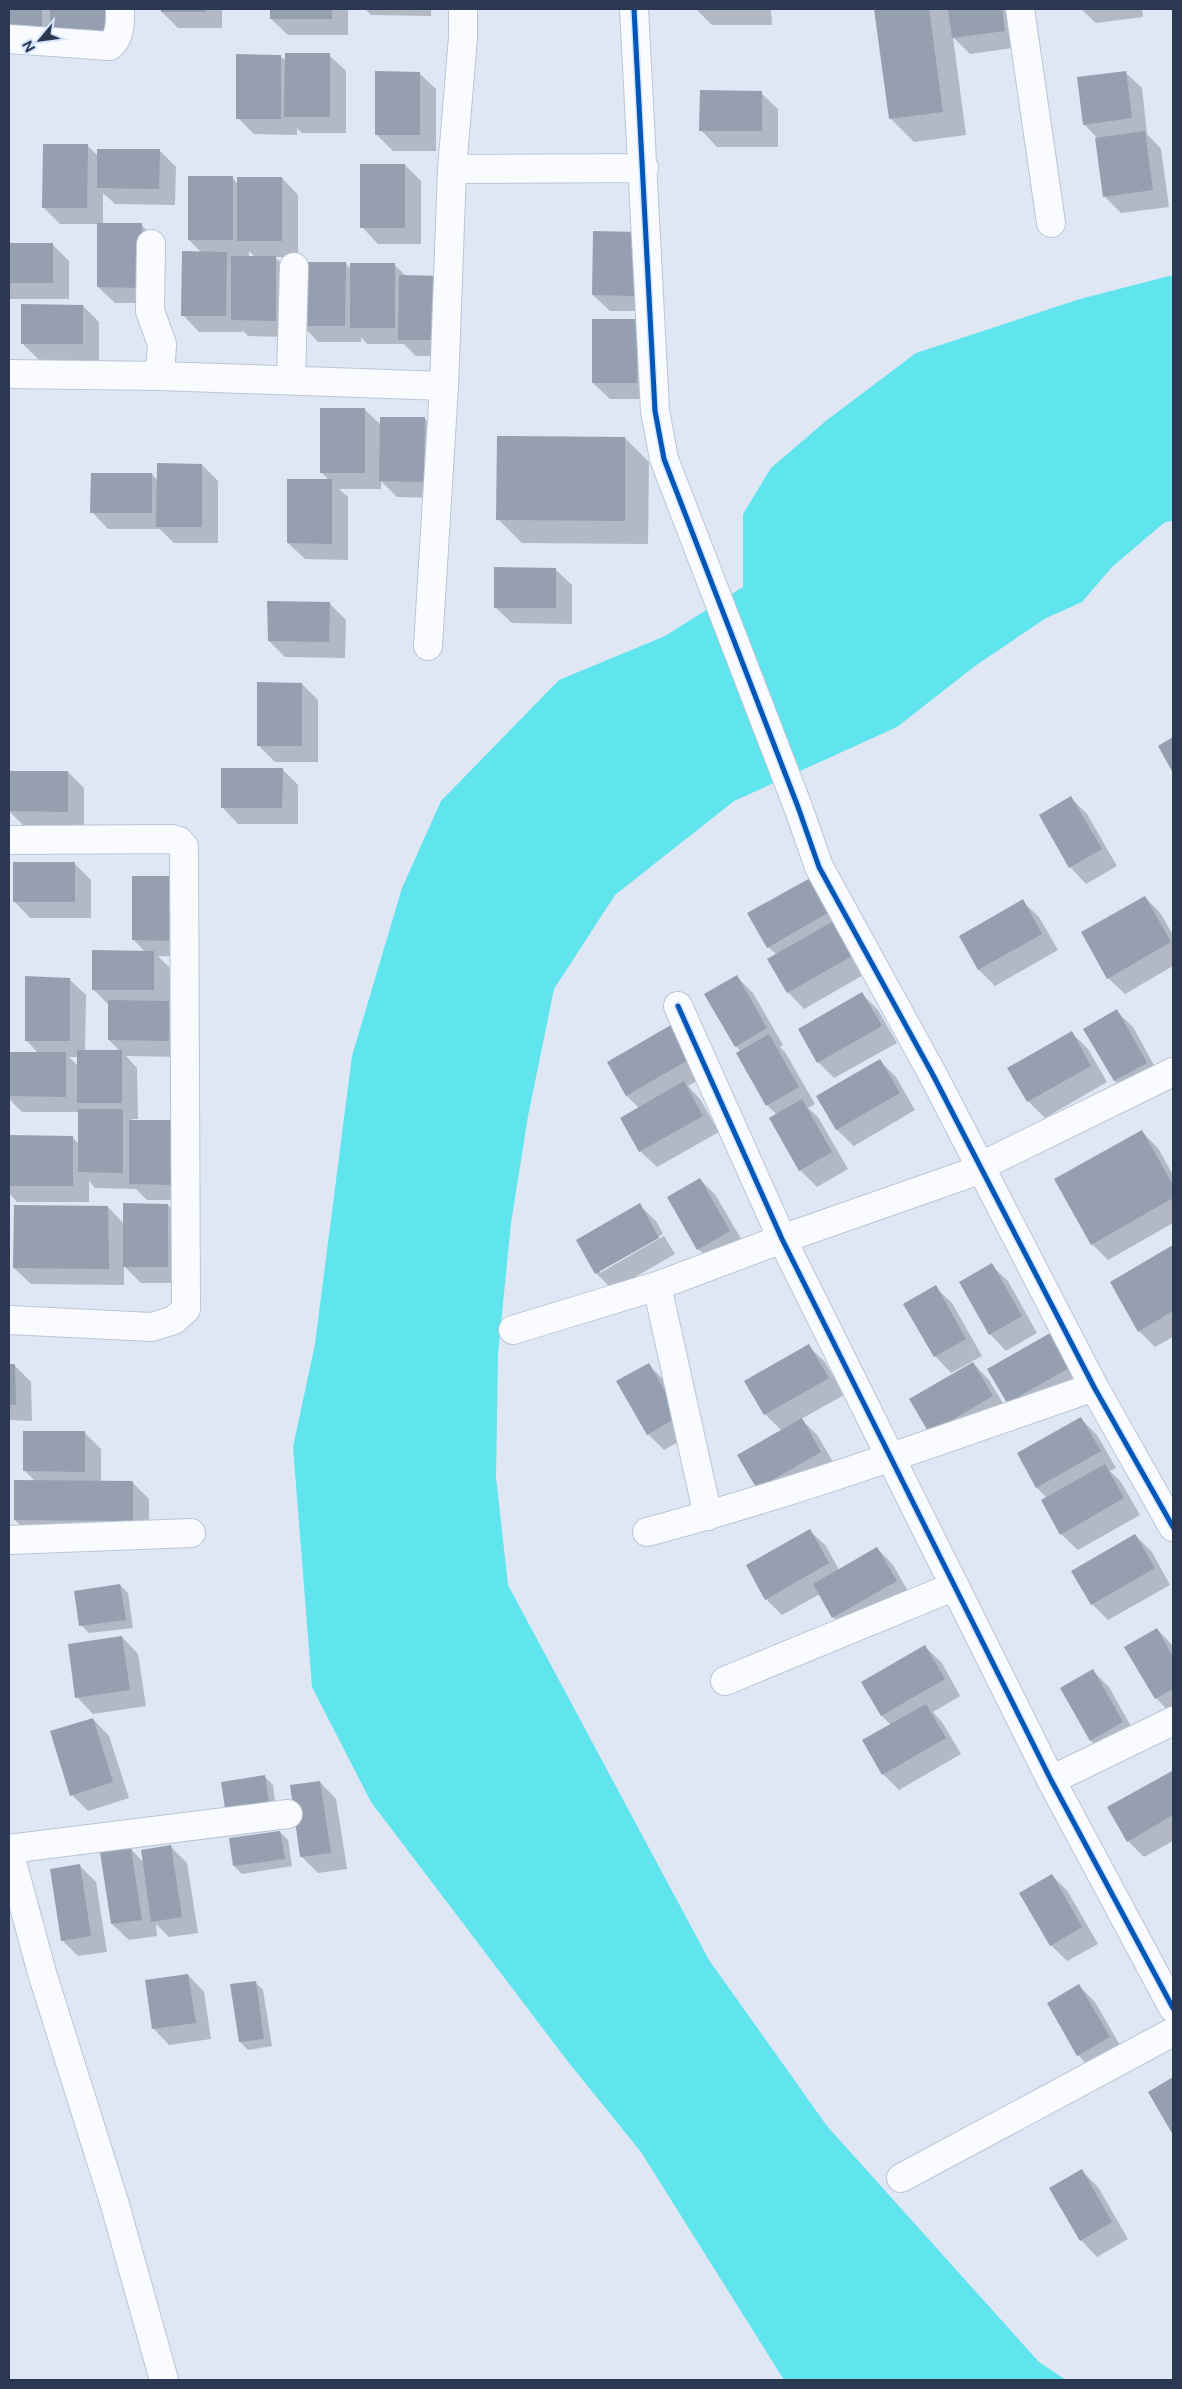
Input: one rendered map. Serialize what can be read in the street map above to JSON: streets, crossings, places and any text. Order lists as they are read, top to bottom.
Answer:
{
  "north": "bottom left"
}
